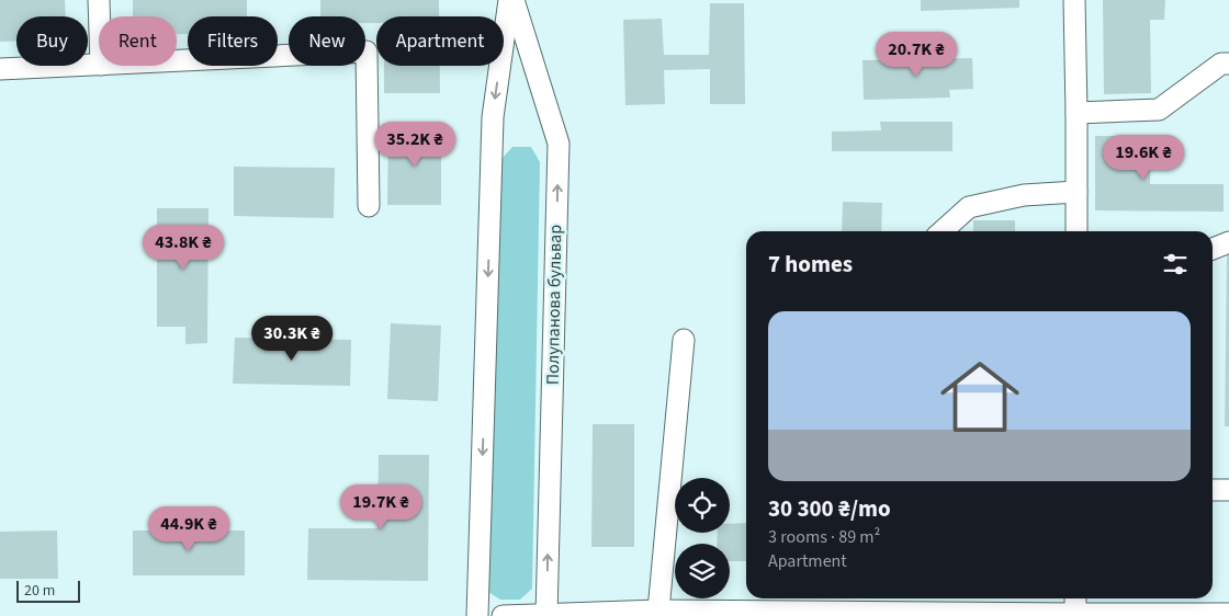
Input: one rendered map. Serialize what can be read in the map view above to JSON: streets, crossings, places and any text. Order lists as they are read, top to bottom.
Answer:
{
  "streets": {
    "street": ["Полупанова бульвар"]
  },
  "scale_bar": "20 m",
  "page": {
    "chip": [
      "Buy",
      "Rent",
      "Filters",
      "New",
      "Apartment"
    ],
    "price": [
      "20.7K ₴",
      "35.2K ₴",
      "19.6K ₴",
      "43.8K ₴",
      "30.3K ₴",
      "19.7K ₴",
      "44.9K ₴"
    ],
    "heading": "7 homes",
    "list": [
      {
        "name": "30 300 ₴/mo",
        "note": "3 rooms · 89 m² · Apartment"
      }
    ],
    "scale": "20 m"
  }
}
